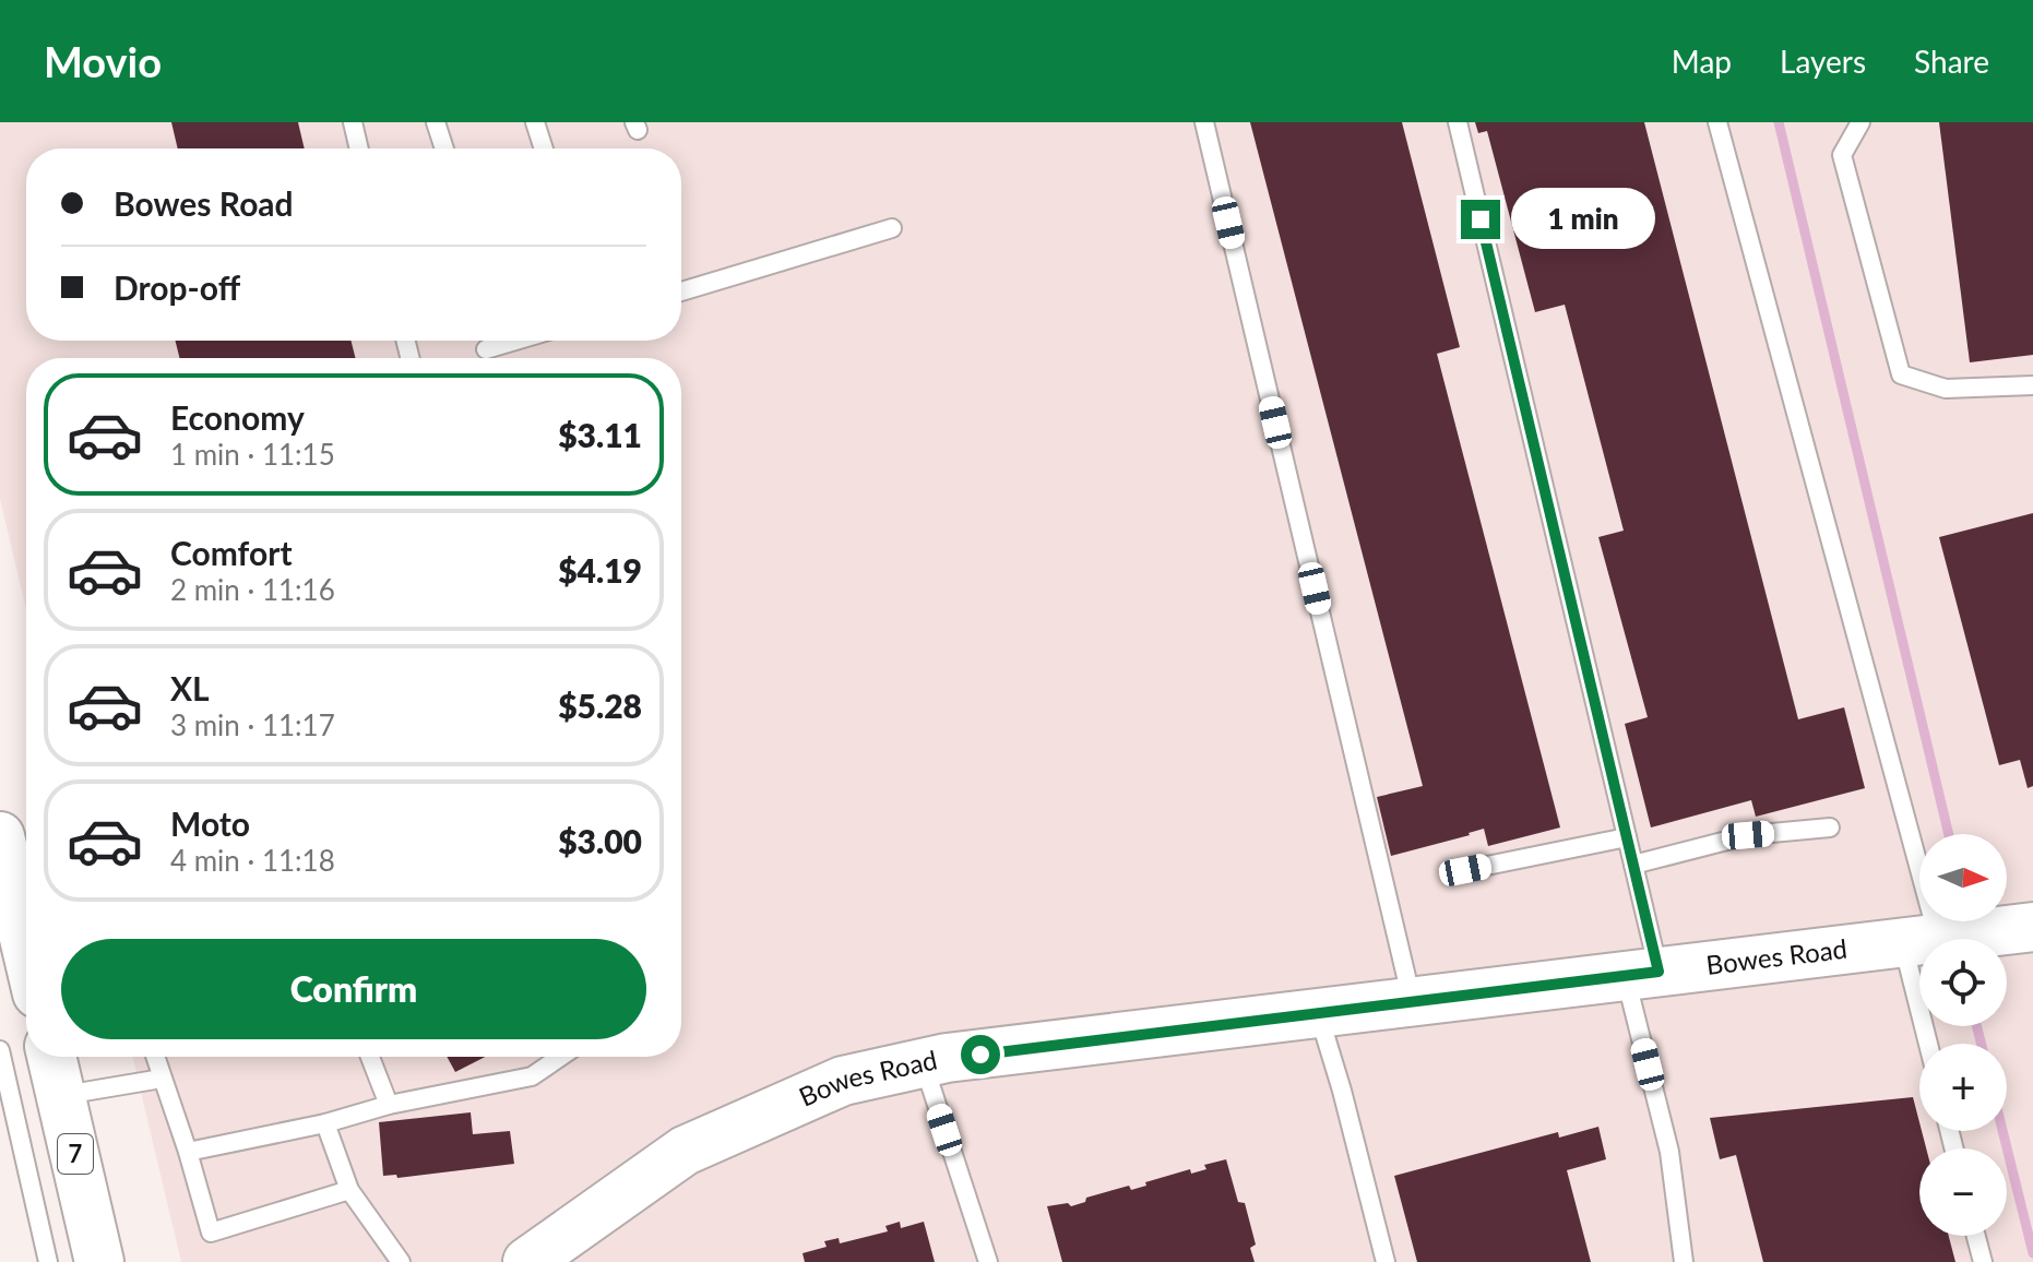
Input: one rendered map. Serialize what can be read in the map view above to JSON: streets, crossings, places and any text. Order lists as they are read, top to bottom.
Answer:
{
  "streets": {
    "street": ["Bowes Road", "7"]
  },
  "north": "right",
  "page": {
    "header": "Movio",
    "nav": ["Map", "Layers", "Share"],
    "banner": ["Bowes Road", "Drop-off"],
    "bubble": "1 min",
    "list": [
      {
        "name": "Economy",
        "note": "1 min · 11:15",
        "value": "$3.11"
      },
      {
        "name": "Comfort",
        "note": "2 min · 11:16",
        "value": "$4.19"
      },
      {
        "name": "XL",
        "note": "3 min · 11:17",
        "value": "$5.28"
      },
      {
        "name": "Moto",
        "note": "4 min · 11:18",
        "value": "$3.00"
      }
    ],
    "map_buttons": ["+", "−"],
    "buttons": "Confirm"
  }
}
